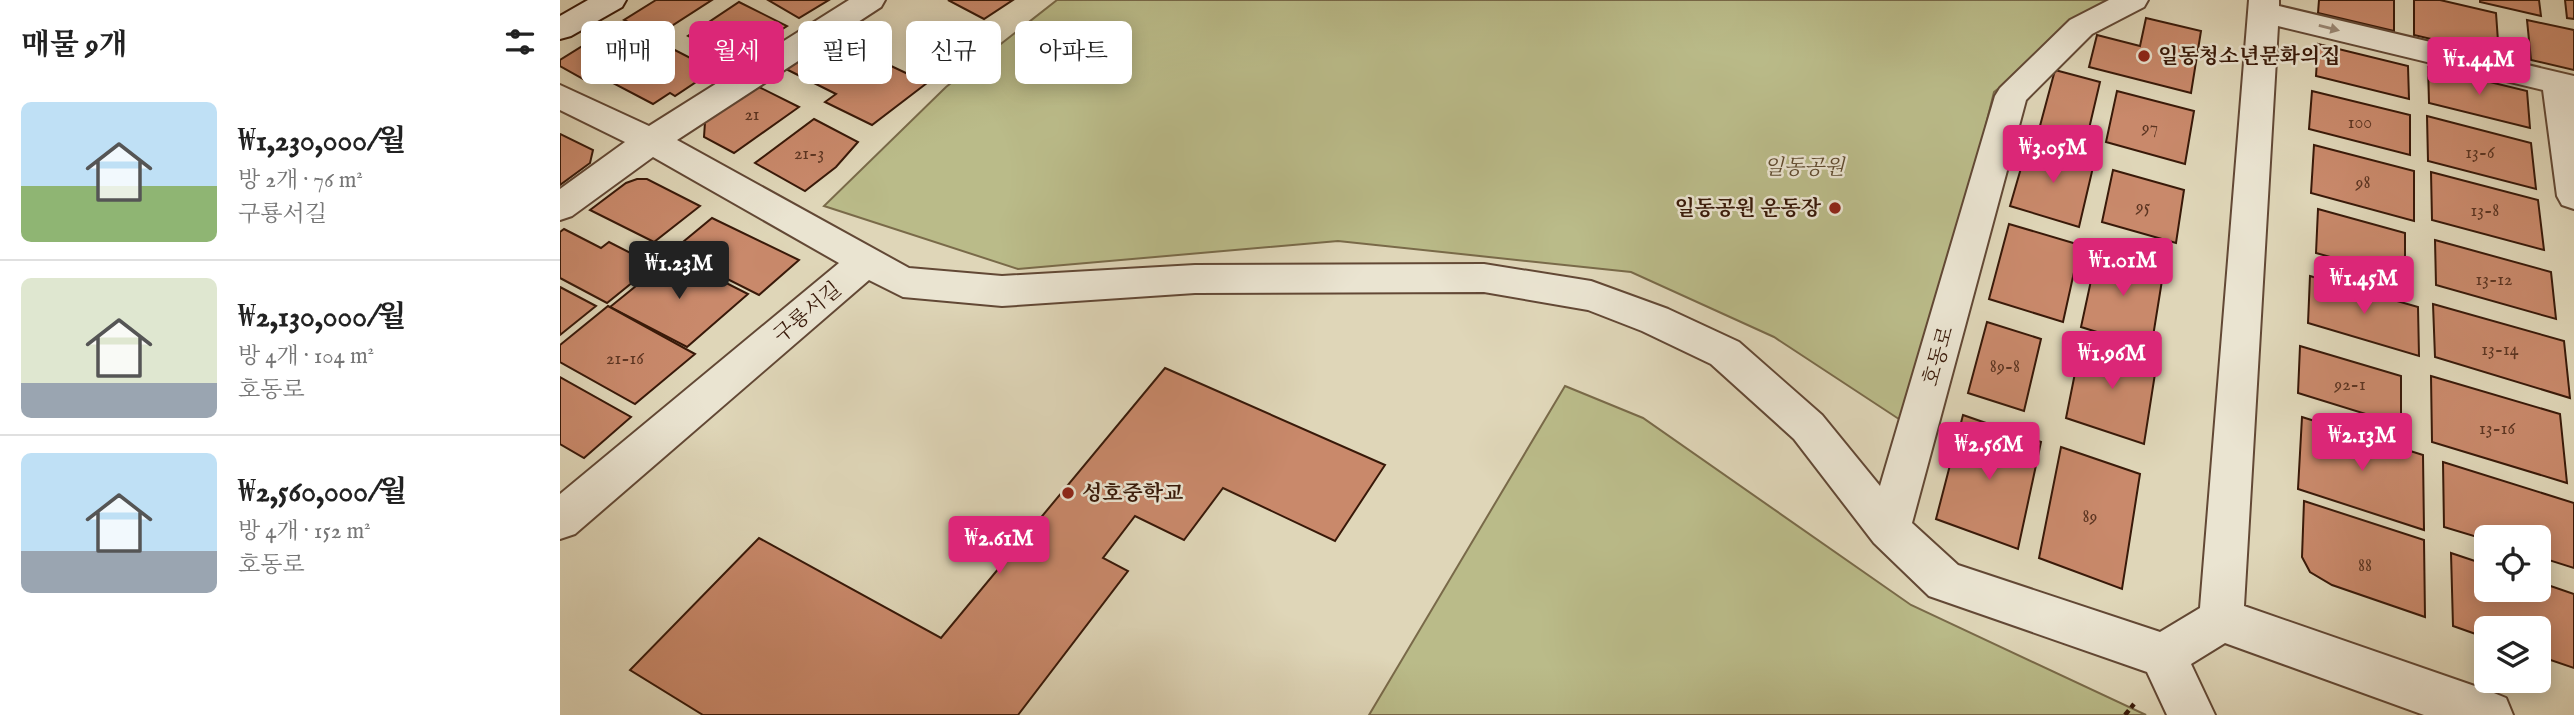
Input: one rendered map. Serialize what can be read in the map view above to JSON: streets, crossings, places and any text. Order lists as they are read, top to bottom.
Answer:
{
  "streets": {
    "street": ["구룡서길", "호동로"]
  },
  "parks": ["일동공원"],
  "places": ["일동청소년문화의집", "일동공원 운동장", "성호중학교"],
  "house_numbers": [
    "21",
    "100",
    "97",
    "13-6",
    "21-3",
    "98",
    "95",
    "13-8",
    "13-12",
    "13-14",
    "21-16",
    "89-8",
    "92-1",
    "13-16",
    "89",
    "88"
  ],
  "page": {
    "heading": "매물 9개",
    "chip": [
      "매매",
      "월세",
      "필터",
      "신규",
      "아파트"
    ],
    "price": [
      "₩1.44M",
      "₩3.05M",
      "₩1.01M",
      "₩1.23M",
      "₩1.45M",
      "₩1.96M",
      "₩2.13M",
      "₩2.56M",
      "₩2.61M"
    ],
    "list": [
      {
        "name": "₩1,230,000/월",
        "note": "방 2개 · 76 m² · 구룡서길"
      },
      {
        "name": "₩2,130,000/월",
        "note": "방 4개 · 104 m² · 호동로"
      },
      {
        "name": "₩2,560,000/월",
        "note": "방 4개 · 152 m² · 호동로"
      }
    ]
  }
}
